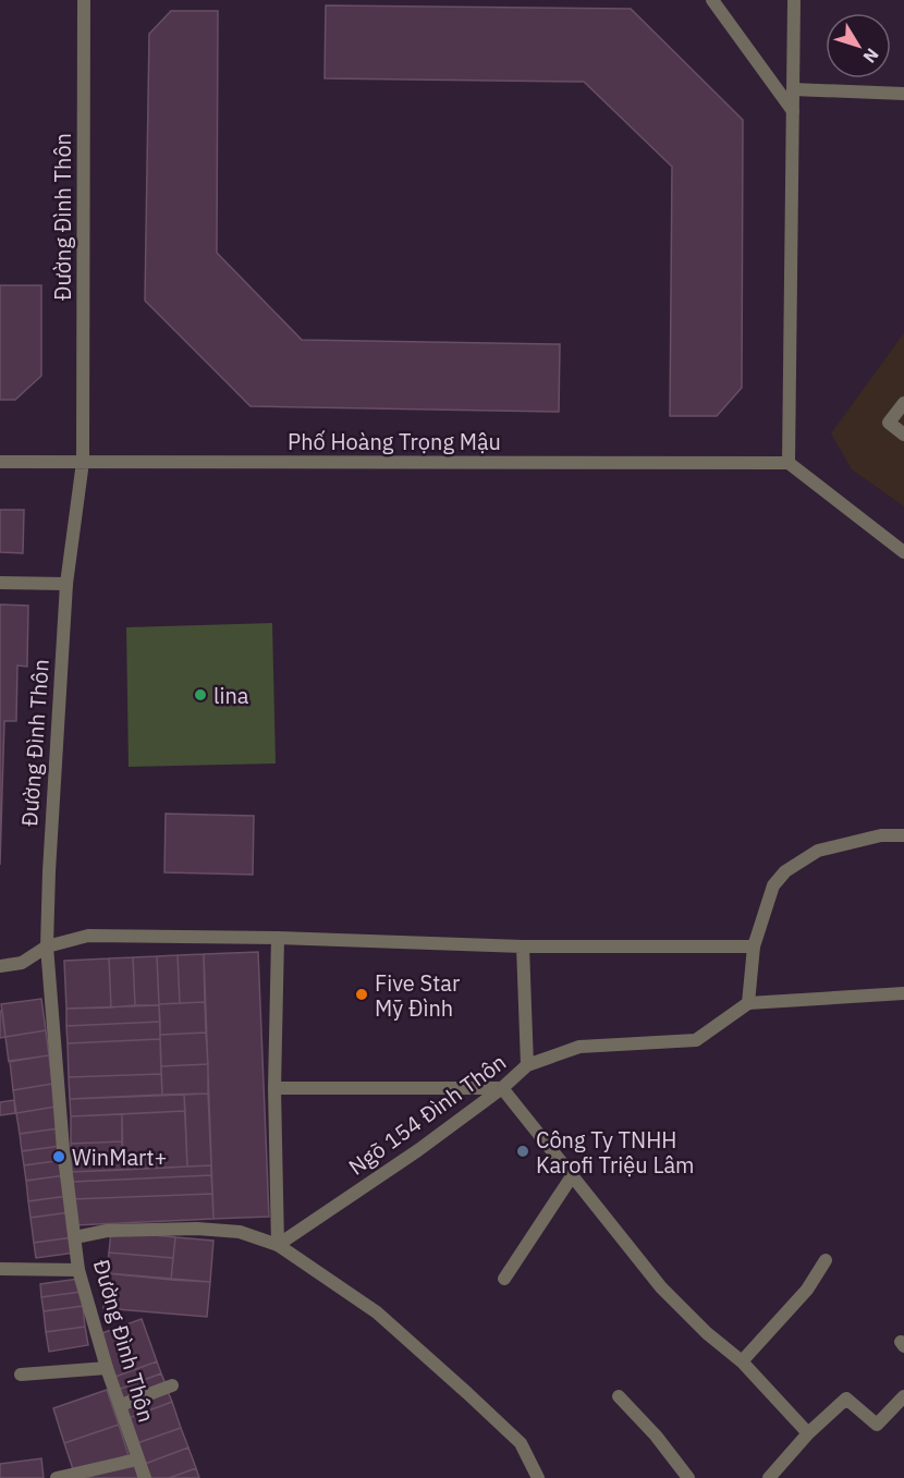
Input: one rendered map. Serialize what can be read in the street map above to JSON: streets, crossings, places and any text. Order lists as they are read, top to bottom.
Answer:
{
  "streets": {
    "street": ["Đường Đình Thôn", "Phố Hoàng Trọng Mậu", "Ngõ 154 Đình Thôn"]
  },
  "crossings": [
    ["Đường Đình Thôn", "Phố Hoàng Trọng Mậu"]
  ],
  "places": [
    "lina",
    "Five Star Mỹ Đình",
    "Công Ty TNHH Karofi Triệu Lâm",
    "WinMart+"
  ],
  "north": "bottom right"
}
